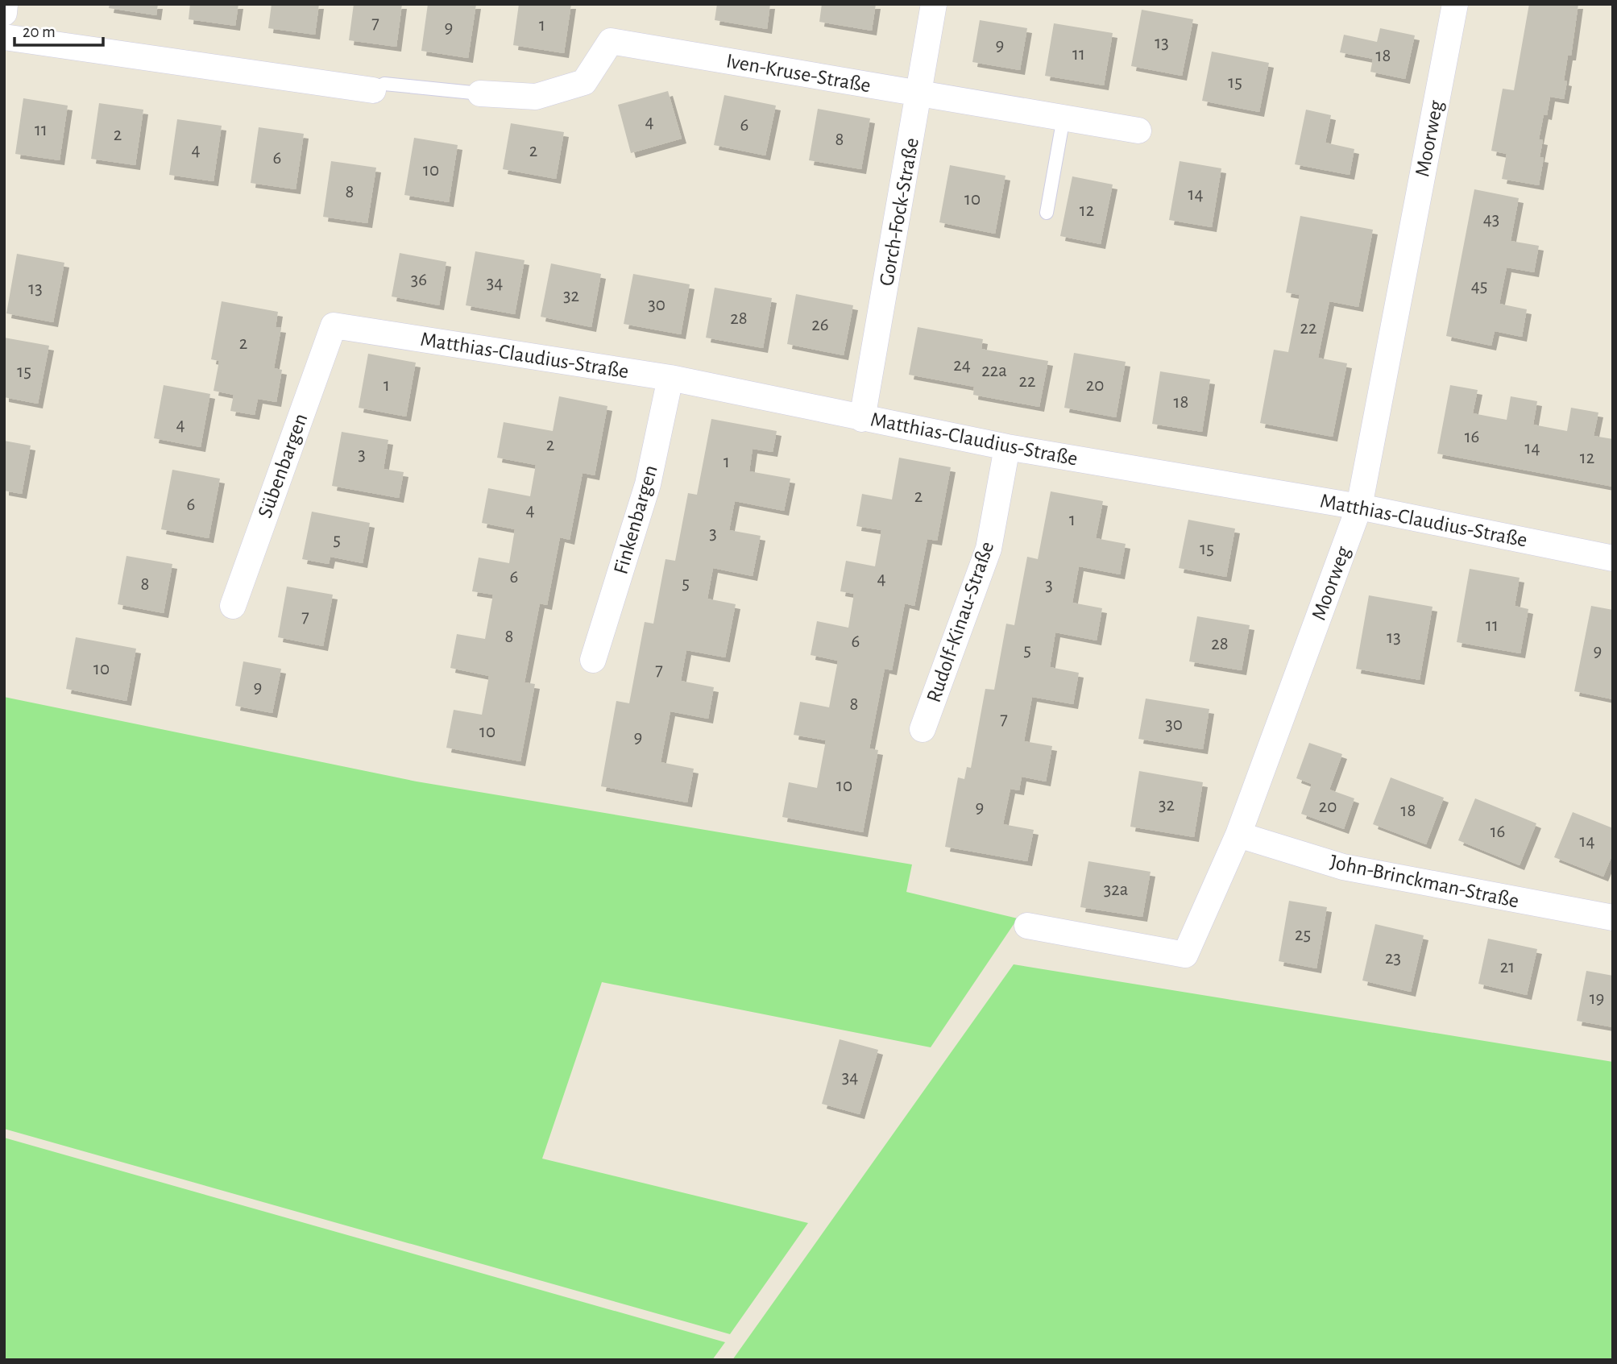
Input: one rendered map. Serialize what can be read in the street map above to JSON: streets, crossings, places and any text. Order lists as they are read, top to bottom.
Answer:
{
  "streets": {
    "street": [
      "Iven-Kruse-Straße",
      "Moorweg",
      "Gorch-Fock-Straße",
      "Matthias-Claudius-Straße",
      "Sübenbargen",
      "Finkenbargen",
      "Rudolf-Kinau-Straße",
      "John-Brinckman-Straße"
    ]
  },
  "crossings": [
    ["Iven-Kruse-Straße", "Gorch-Fock-Straße"],
    ["Moorweg", "Matthias-Claudius-Straße"],
    ["Moorweg", "John-Brinckman-Straße"],
    ["Gorch-Fock-Straße", "Matthias-Claudius-Straße"],
    ["Matthias-Claudius-Straße", "Sübenbargen"],
    ["Matthias-Claudius-Straße", "Finkenbargen"],
    ["Matthias-Claudius-Straße", "Rudolf-Kinau-Straße"]
  ],
  "house_numbers": [
    "7",
    "1",
    "9",
    "13",
    "9",
    "11",
    "18",
    "15",
    "4",
    "6",
    "11",
    "2",
    "8",
    "4",
    "2",
    "6",
    "10",
    "8",
    "14",
    "10",
    "12",
    "43",
    "36",
    "34",
    "45",
    "13",
    "32",
    "30",
    "28",
    "26",
    "22",
    "2",
    "24",
    "22a",
    "15",
    "22",
    "1",
    "20",
    "18",
    "4",
    "16",
    "2",
    "14",
    "3",
    "12",
    "1",
    "2",
    "6",
    "4",
    "1",
    "3",
    "5",
    "15",
    "6",
    "4",
    "5",
    "8",
    "3",
    "7",
    "11",
    "8",
    "13",
    "6",
    "28",
    "5",
    "9",
    "10",
    "7",
    "9",
    "8",
    "7",
    "30",
    "10",
    "9",
    "10",
    "32",
    "20",
    "9",
    "18",
    "16",
    "14",
    "32a",
    "25",
    "23",
    "21",
    "19",
    "34"
  ],
  "scale_bar": "20 m"
}
